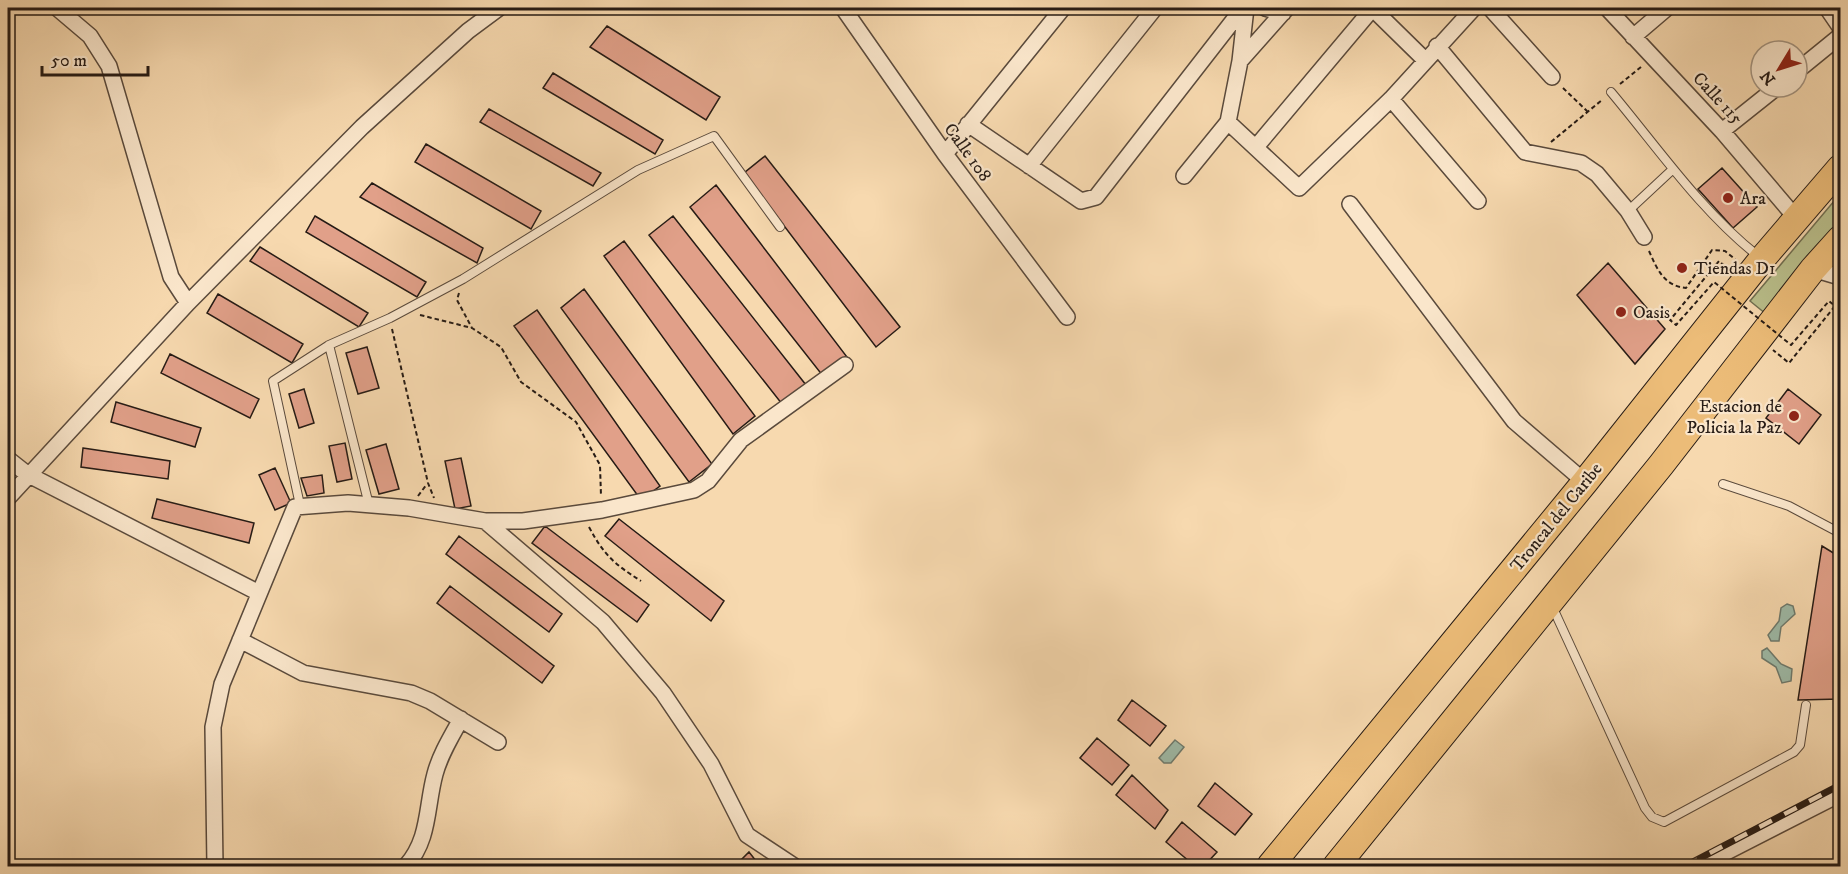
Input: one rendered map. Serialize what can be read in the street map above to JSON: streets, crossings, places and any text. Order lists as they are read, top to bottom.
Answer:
{
  "streets": {
    "highway": ["Troncal del Caribe"],
    "street": ["Calle 115", "Calle 108"]
  },
  "crossings": [
    ["Calle 115", "Troncal del Caribe"]
  ],
  "places": [
    "Ara",
    "Tiendas D1",
    "Oasis",
    "Estacion de Policia la Paz"
  ],
  "scale_bar": "50 m",
  "north": "bottom left"
}
